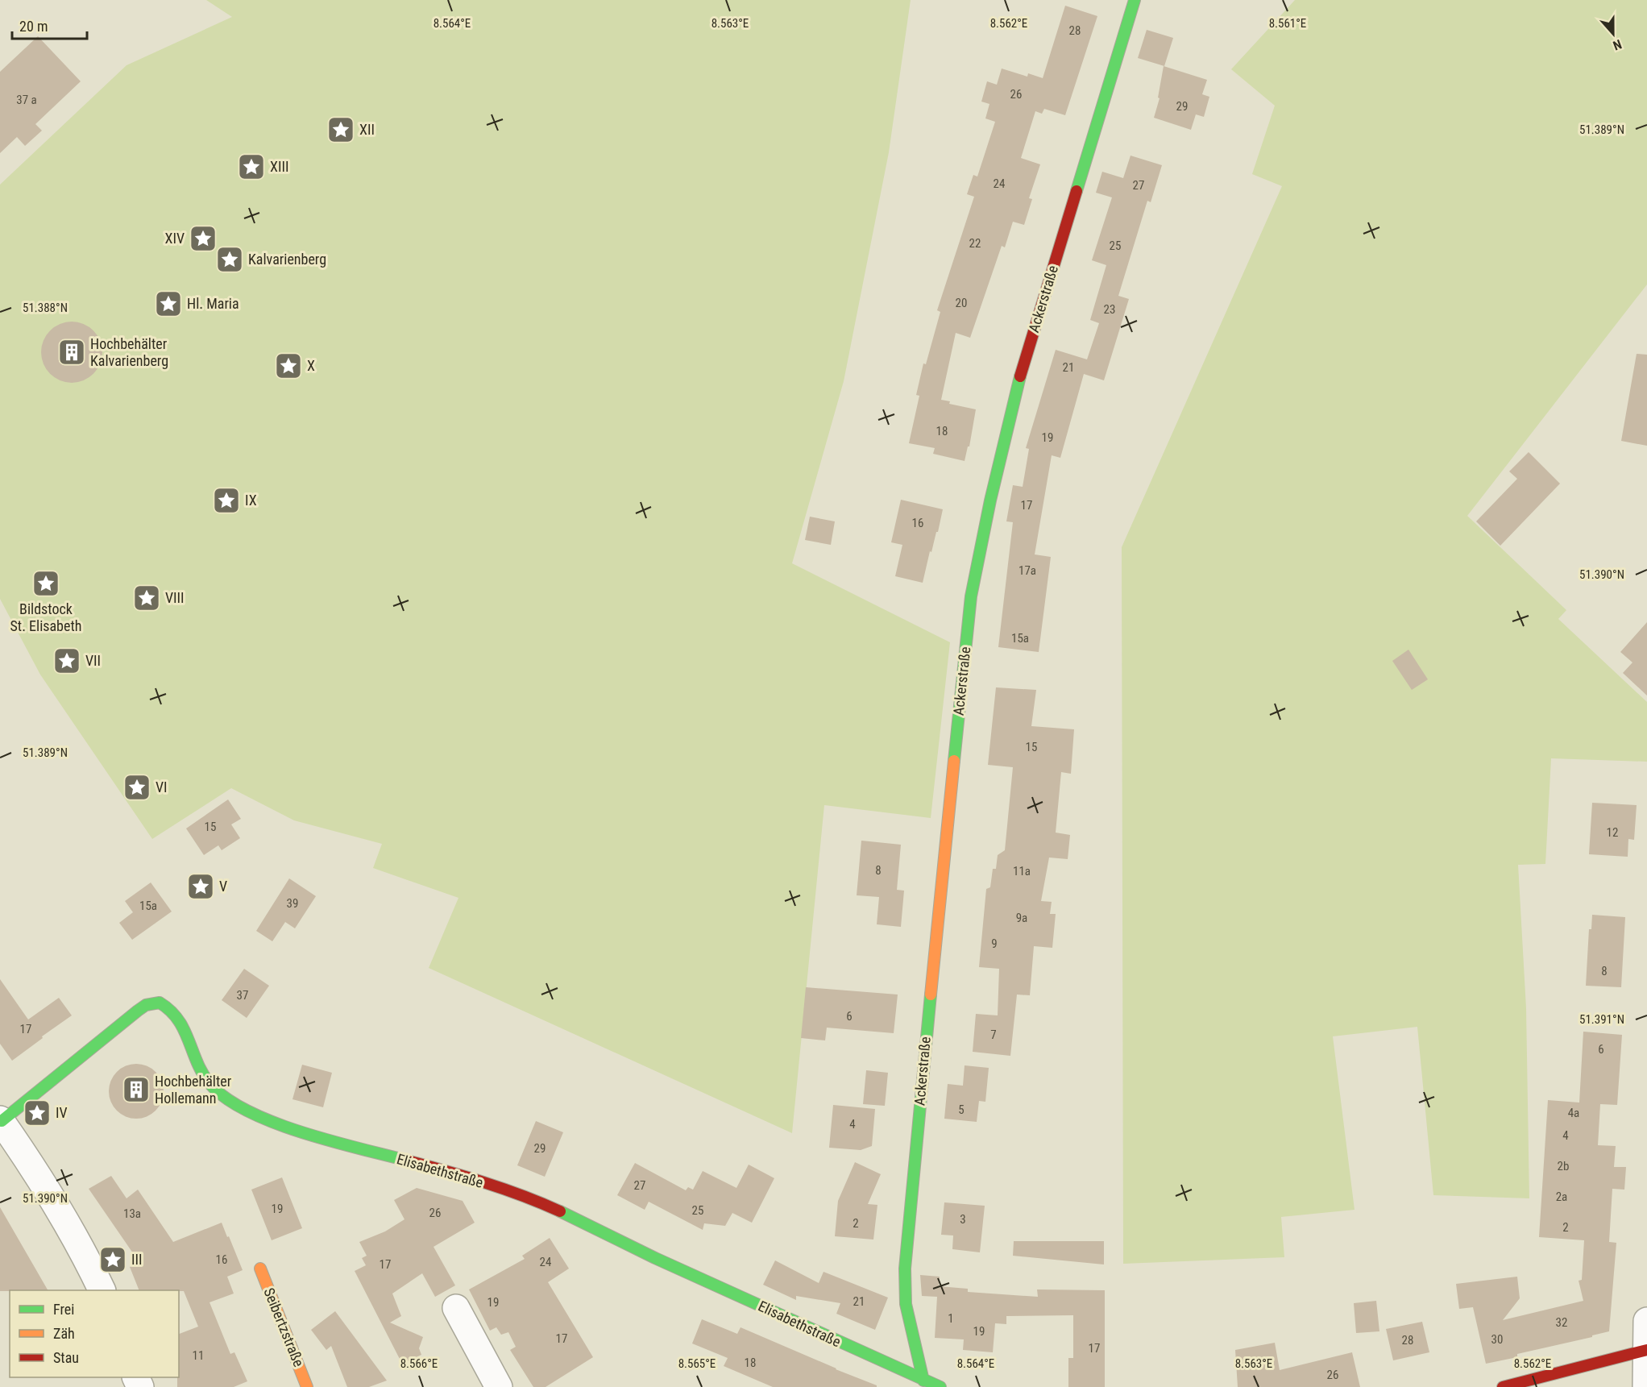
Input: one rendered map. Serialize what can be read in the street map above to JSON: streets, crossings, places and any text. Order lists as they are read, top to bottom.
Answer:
{
  "streets": {
    "street": ["Ackerstraße", "Elisabethstraße", "Seibertzstraße"]
  },
  "crossings": [
    ["Ackerstraße", "Elisabethstraße"]
  ],
  "places": {
    "place": [
      "XII",
      "XIII",
      "XIV",
      "Kalvarienberg",
      "Hl. Maria",
      "X",
      "IX",
      "Bildstock St. Elisabeth",
      "VIII",
      "VII",
      "VI",
      "V",
      "IV",
      "III"
    ],
    "building": ["Hochbehälter Kalvarienberg", "Hochbehälter Hollemann"]
  },
  "house_numbers": [
    "28",
    "26",
    "37 a",
    "29",
    "24",
    "27",
    "22",
    "25",
    "20",
    "23",
    "21",
    "18",
    "19",
    "17",
    "16",
    "17a",
    "15a",
    "15",
    "15",
    "12",
    "8",
    "11a",
    "39",
    "15a",
    "9a",
    "9",
    "8",
    "37",
    "6",
    "17",
    "7",
    "6",
    "5",
    "4a",
    "4",
    "4",
    "29",
    "2b",
    "27",
    "2a",
    "19",
    "25",
    "26",
    "13a",
    "3",
    "2",
    "2",
    "16",
    "24",
    "17",
    "21",
    "19",
    "1",
    "32",
    "19",
    "17",
    "30",
    "28",
    "17",
    "11",
    "18",
    "26"
  ],
  "legend": ["Frei", "Zäh", "Stau"],
  "scale_bar": "20 m",
  "north": "bottom",
  "coordinates": [
    "8.562°E",
    "8.564°E",
    "8.563°E",
    "8.561°E",
    "51.389°N",
    "51.388°N",
    "51.390°N",
    "51.391°N",
    "8.566°E",
    "8.565°E"
  ]
}
